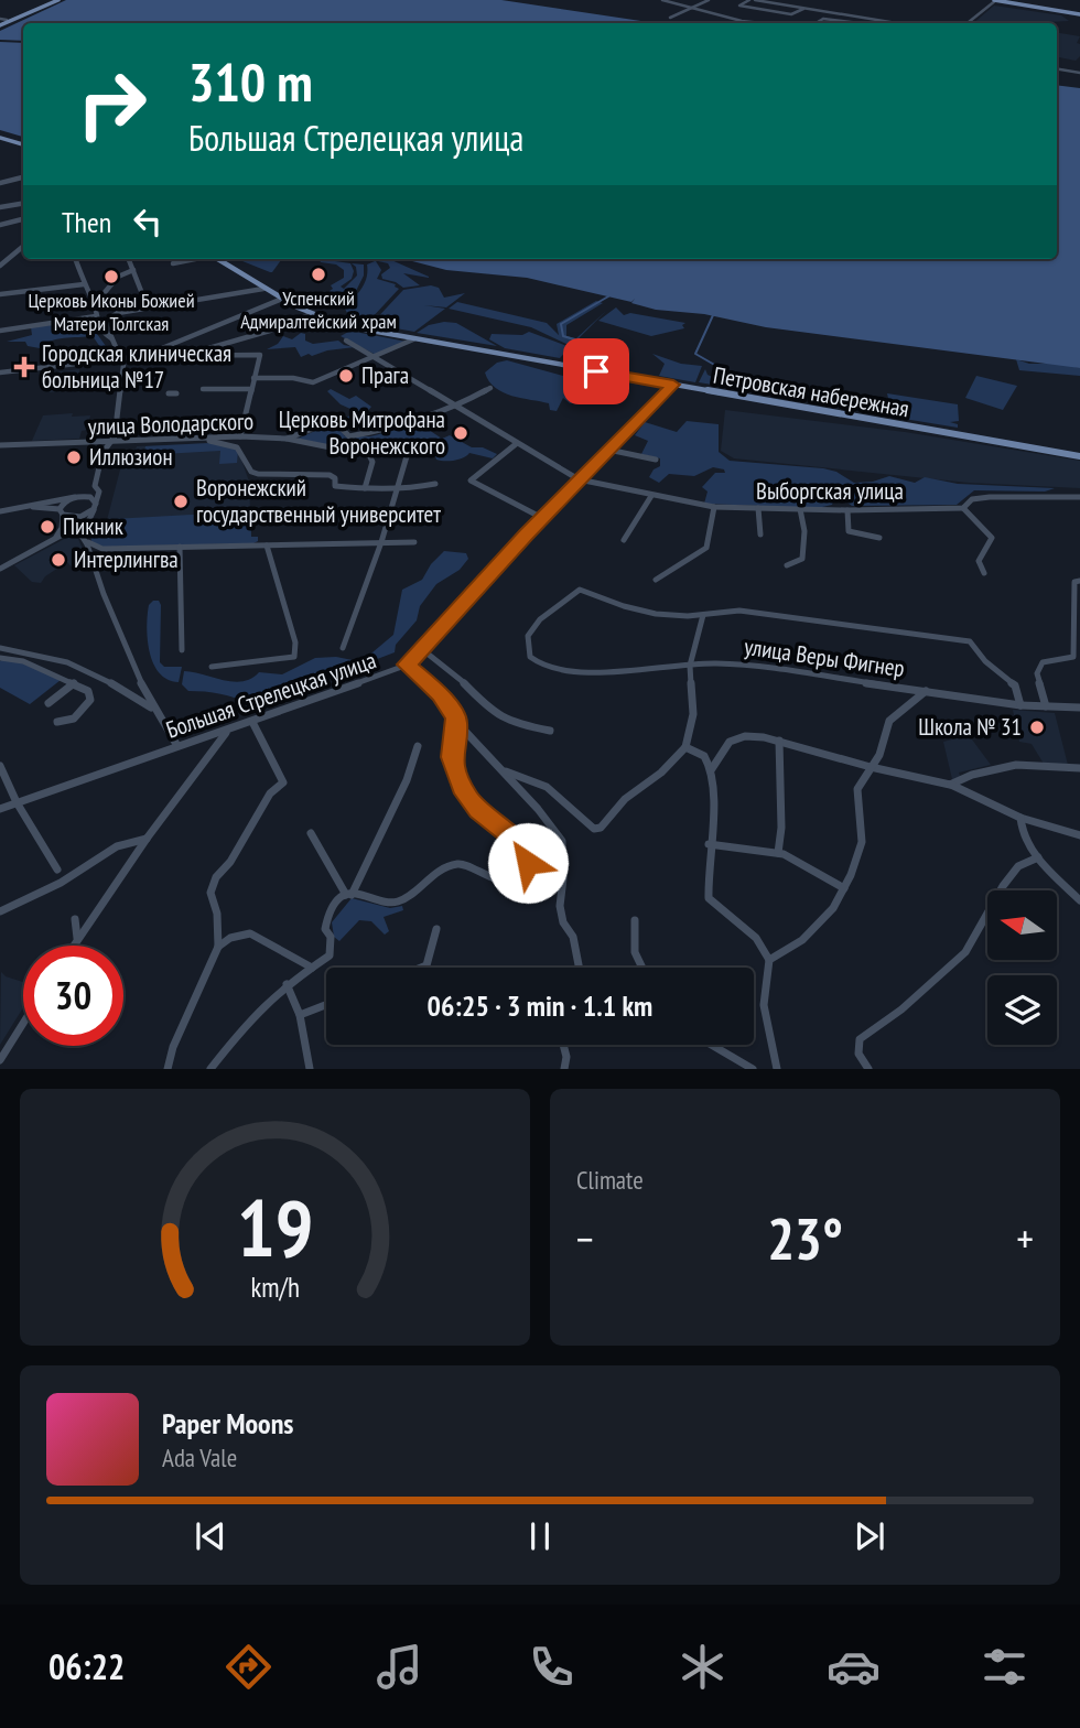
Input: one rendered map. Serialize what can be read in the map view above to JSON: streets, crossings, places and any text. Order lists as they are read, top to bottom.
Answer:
{
  "streets": {
    "main road": ["Петровская набережная"],
    "street": [
      "улица Володарского",
      "Выборгская улица",
      "улица Веры Фигнер",
      "Большая Стрелецкая улица"
    ]
  },
  "crossings": [
    ["Петровская набережная", "Большая Стрелецкая улица"],
    ["Выборгская улица", "Большая Стрелецкая улица"]
  ],
  "places": {
    "other": [
      "Успенский Адмиралтейский храм",
      "Церковь Иконы Божией Матери Толгская",
      "Прага",
      "Церковь Митрофана Воронежского",
      "Иллюзион",
      "Воронежский государственный университет",
      "Пикник",
      "Интерлингва",
      "Школа № 31"
    ],
    "health": ["Городская клиническая больница №17"]
  },
  "north": "left",
  "page": {
    "turn": ["310 m", "Большая Стрелецкая улица"],
    "then": "Then",
    "limit": "30",
    "trip": "06:25 · 3 min · 1.1 km",
    "tile": "Climate",
    "heat": ["−", "23°", "+"],
    "song": ["Paper Moons", "Ada Vale"],
    "tabs": "06:22",
    "gauge": ["19", "km/h"]
  }
}
